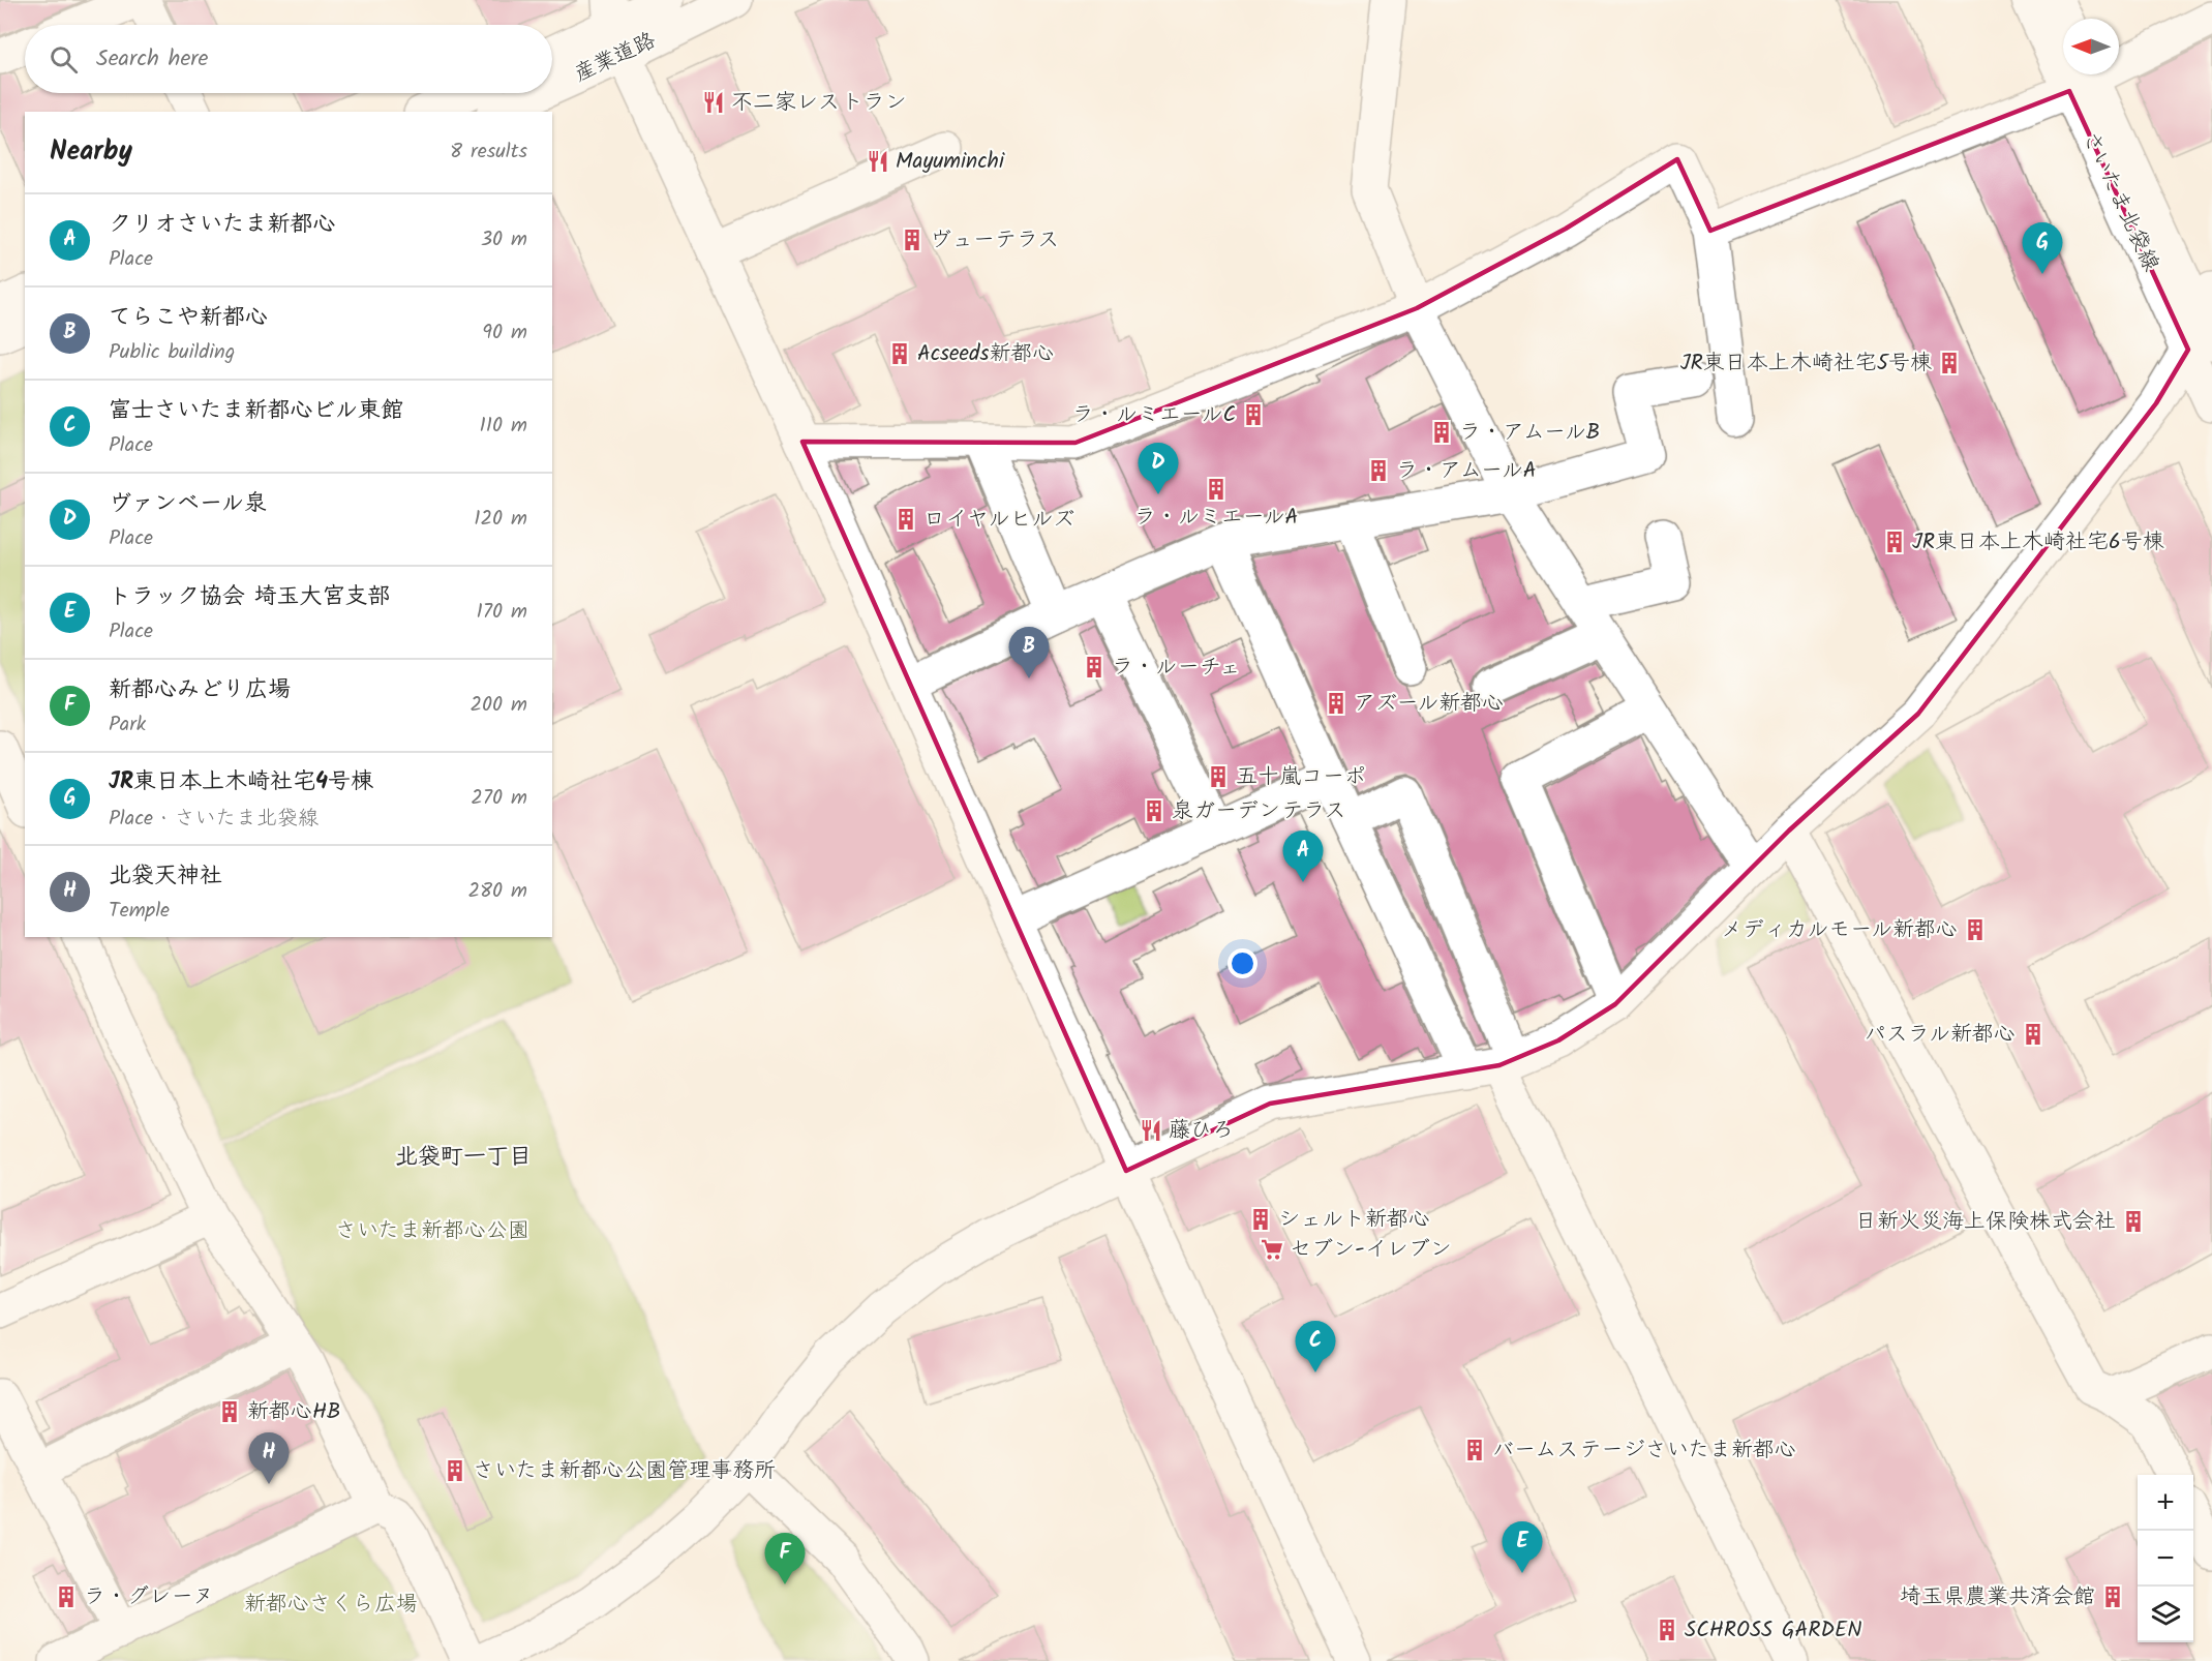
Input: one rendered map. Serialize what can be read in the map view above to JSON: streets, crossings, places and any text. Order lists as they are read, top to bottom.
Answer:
{
  "streets": {
    "street": ["産業道路", "さいたま北袋線"]
  },
  "districts": ["北袋町一丁目"],
  "parks": ["さいたま新都心公園", "新都心さくら広場"],
  "places": {
    "restaurant": ["不二家レストラン", "Mayuminchi", "藤ひろ"],
    "building": [
      "ヴューテラス",
      "Acseeds新都心",
      "JR東日本上木崎社宅5号棟",
      "ラ・ルミエールC",
      "ラ・アムールB",
      "ラ・アムールA",
      "ラ・ルミエールA",
      "ロイヤルヒルズ",
      "JR東日本上木崎社宅6号棟",
      "ラ・ルーチェ",
      "アズール新都心",
      "五十嵐コーポ",
      "泉ガーデンテラス",
      "メディカルモール新都心",
      "パスラル新都心",
      "シェルト新都心",
      "日新火災海上保険株式会社",
      "新都心HB",
      "バームステージさいたま新都心",
      "さいたま新都心公園管理事務所",
      "ラ・グレーヌ",
      "埼玉県農業共済会館",
      "SCHROSS GARDEN"
    ],
    "supermarket": ["セブン-イレブン"]
  },
  "north": "left",
  "page": {
    "search": "Search here",
    "heading": ["Nearby", "8 results"],
    "list": [
      {
        "mark": "A",
        "name": "クリオさいたま新都心",
        "note": "Place",
        "value": "30 m"
      },
      {
        "mark": "B",
        "name": "てらこや新都心",
        "note": "Public building",
        "value": "90 m"
      },
      {
        "mark": "C",
        "name": "富士さいたま新都心ビル東館",
        "note": "Place",
        "value": "110 m"
      },
      {
        "mark": "D",
        "name": "ヴァンベール泉",
        "note": "Place",
        "value": "120 m"
      },
      {
        "mark": "E",
        "name": "トラック協会 埼玉大宮支部",
        "note": "Place",
        "value": "170 m"
      },
      {
        "mark": "F",
        "name": "新都心みどり広場",
        "note": "Park",
        "value": "200 m"
      },
      {
        "mark": "G",
        "name": "JR東日本上木崎社宅4号棟",
        "note": "Place · さいたま北袋線",
        "value": "270 m"
      },
      {
        "mark": "H",
        "name": "北袋天神社",
        "note": "Temple",
        "value": "280 m"
      }
    ],
    "pins": [
      "G",
      "D",
      "B",
      "A",
      "C",
      "H",
      "E",
      "F"
    ],
    "map_buttons": ["+", "−"]
  }
}
